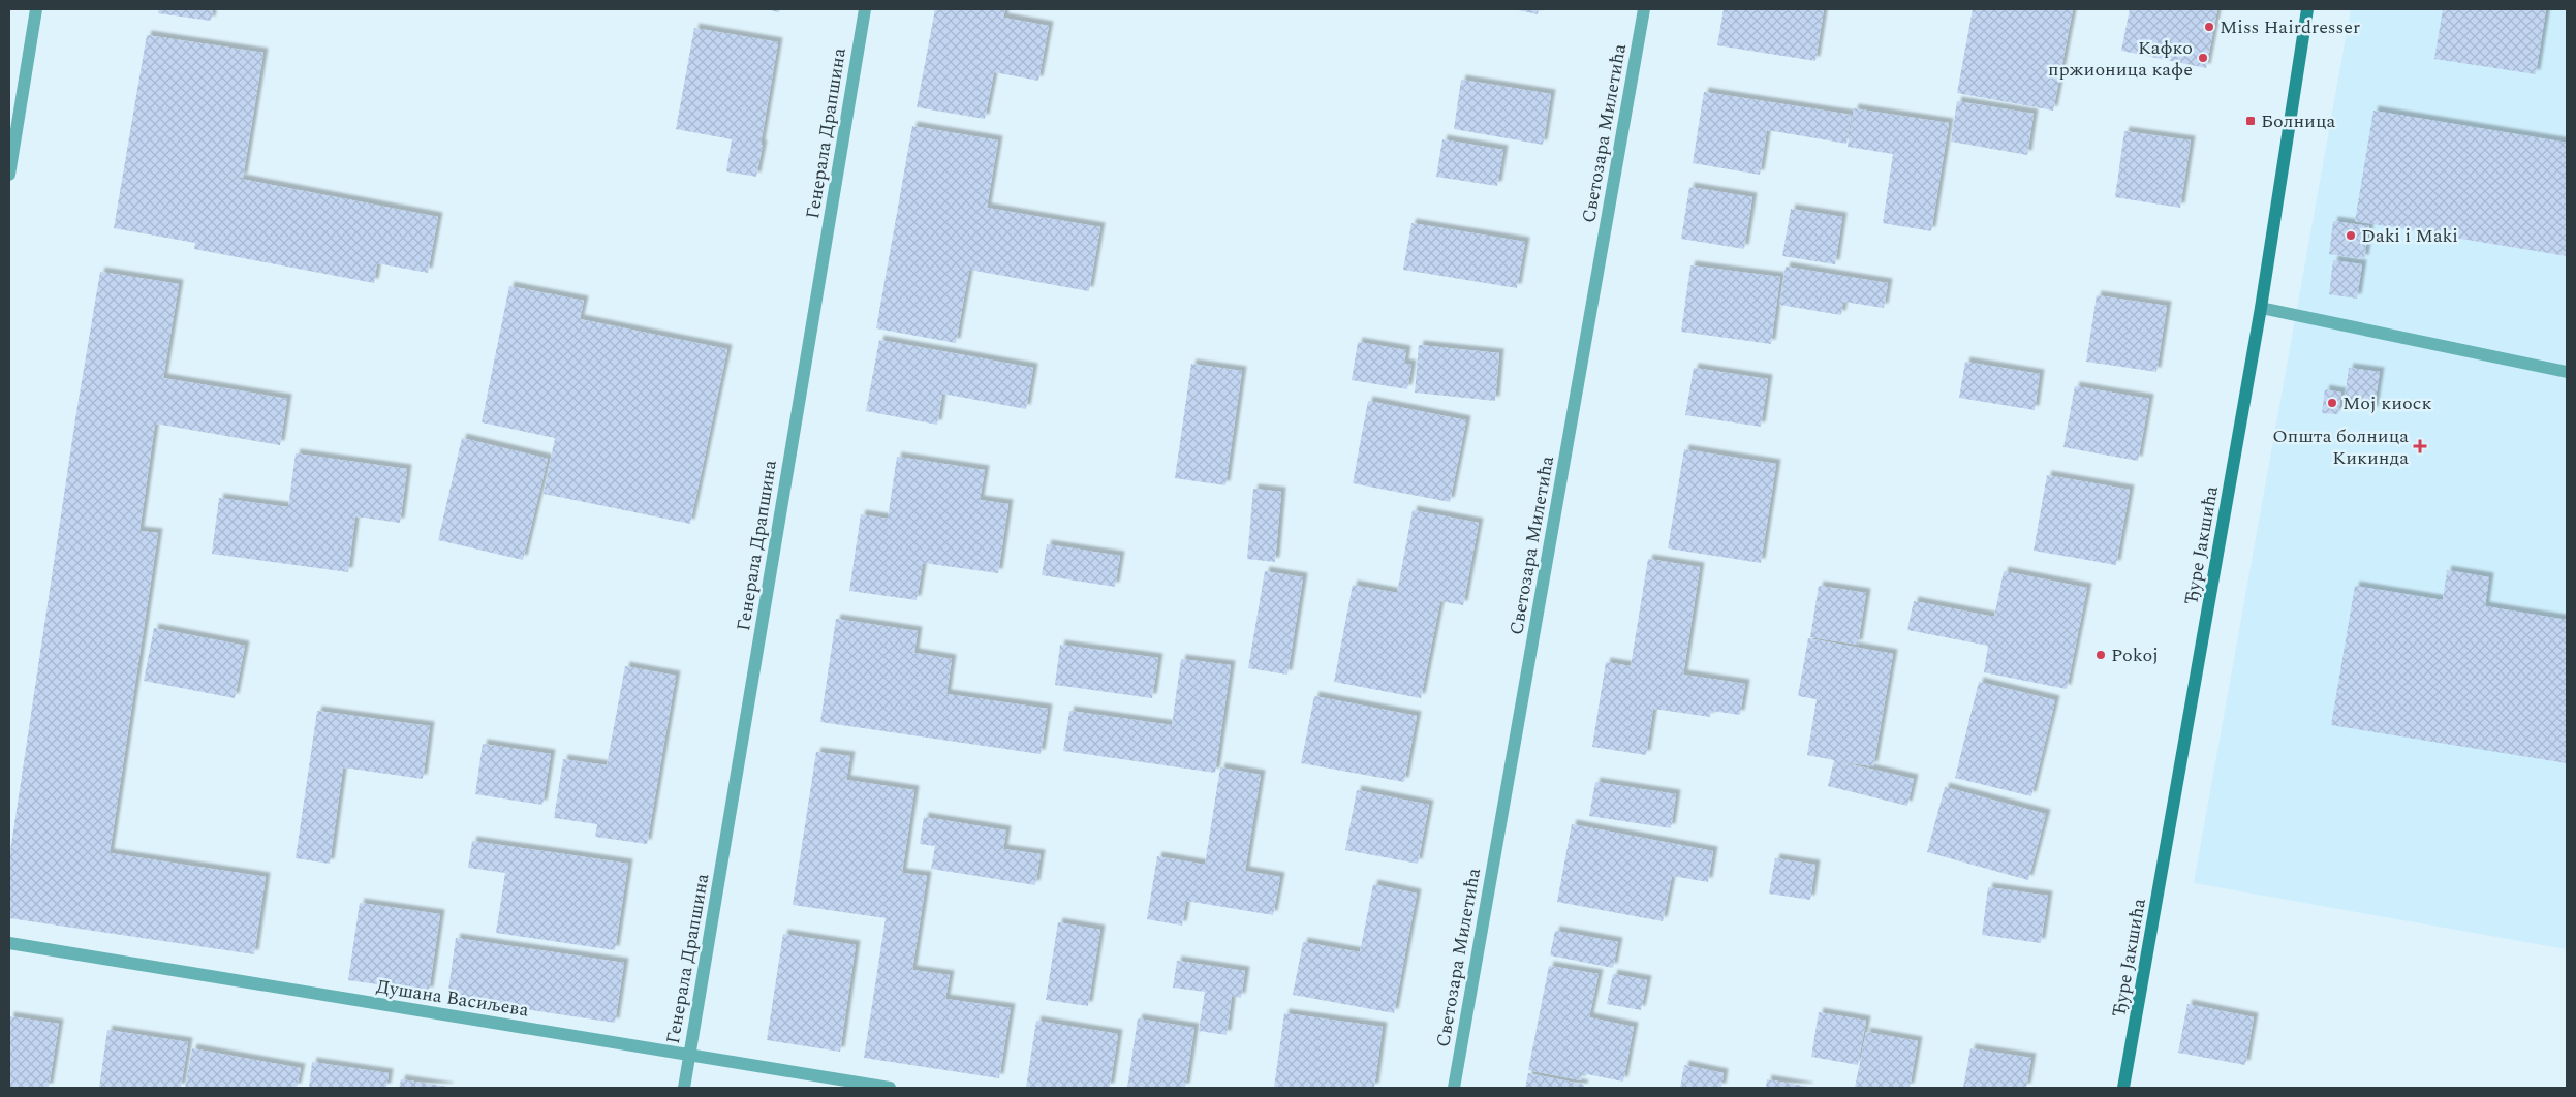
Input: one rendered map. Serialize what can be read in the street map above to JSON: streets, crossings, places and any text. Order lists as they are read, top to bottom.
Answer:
{
  "streets": {
    "main road": ["Ђуре Јакшића"],
    "street": ["Генерала Драпшина", "Светозара Милетића", "Душана Васиљева"]
  },
  "crossings": [
    ["Генерала Драпшина", "Душана Васиљева"]
  ],
  "places": {
    "other": [
      "Miss Hairdresser",
      "Кафко пржионица кафе",
      "Daki i Maki",
      "Мој киоск",
      "Pokoj"
    ],
    "transit": ["Болница"],
    "health": ["Општа болница Кикинда"]
  }
}
